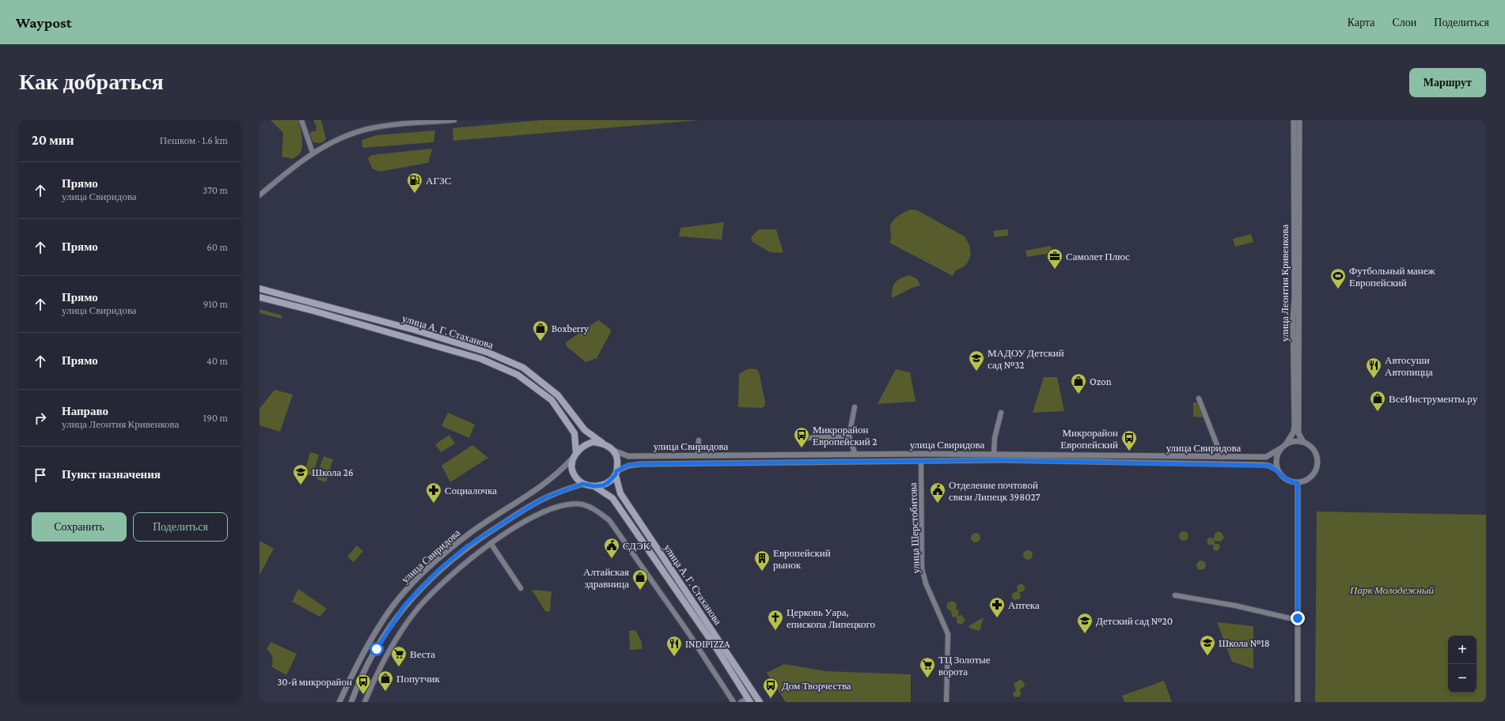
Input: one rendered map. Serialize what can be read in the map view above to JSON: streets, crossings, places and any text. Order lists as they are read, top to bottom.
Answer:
{
  "streets": {
    "main road": ["улица А. Г. Стаханова"],
    "street": ["улица Леонтия Кривенкова", "улица Свиридова", "улица Шерстобитова"]
  },
  "crossings": [
    ["улица Леонтия Кривенкова", "улица Свиридова"],
    ["улица А. Г. Стаханова", "улица Свиридова"],
    ["улица Свиридова", "улица Шерстобитова"]
  ],
  "parks": ["Парк Молодежный"],
  "places": {
    "fuel station": ["АГЗС"],
    "office": ["Самолет Плюс"],
    "sports": ["Футбольный манеж Европейский"],
    "shop": [
      "Boxberry",
      "Ozon",
      "ВсеИнструменты.ру",
      "Алтайская здравница",
      "Попутчик"
    ],
    "school or university": [
      "МАДОУ Детский сад №32",
      "Школа 26",
      "Детский сад №20",
      "Школа №18"
    ],
    "restaurant": ["Автосуши Автопицца", "INDIPIZZA"],
    "bus stop": [
      "Микрорайон Европейский 2",
      "Микрорайон Европейский",
      "30-й микрорайон",
      "Дом Творчества"
    ],
    "pharmacy": ["Социалочка", "Аптека"],
    "public building": ["Отделение почтовой связи Липецк 398027", "СДЭК"],
    "building": ["Европейский рынок"],
    "church": ["Церковь Уара, епископа Липецкого"],
    "supermarket": ["Веста", "ТЦ Золотые ворота"]
  },
  "page": {
    "header": "Waypost",
    "nav": ["Карта", "Слои", "Поделиться"],
    "buttons": [
      "Маршрут",
      ["Сохранить", "Поделиться"]
    ],
    "title": "Как добраться",
    "heading": ["20 мин", "Пешком · 1.6 km"],
    "list": [
      ["Прямо", "улица Свиридова", "370 m"],
      ["Прямо", "60 m"],
      ["Прямо", "улица Свиридова", "910 m"],
      ["Прямо", "40 m"],
      ["Направо", "улица Леонтия Кривенкова", "190 m"],
      "Пункт назначения"
    ],
    "map_buttons": ["+", "−"]
  }
}
